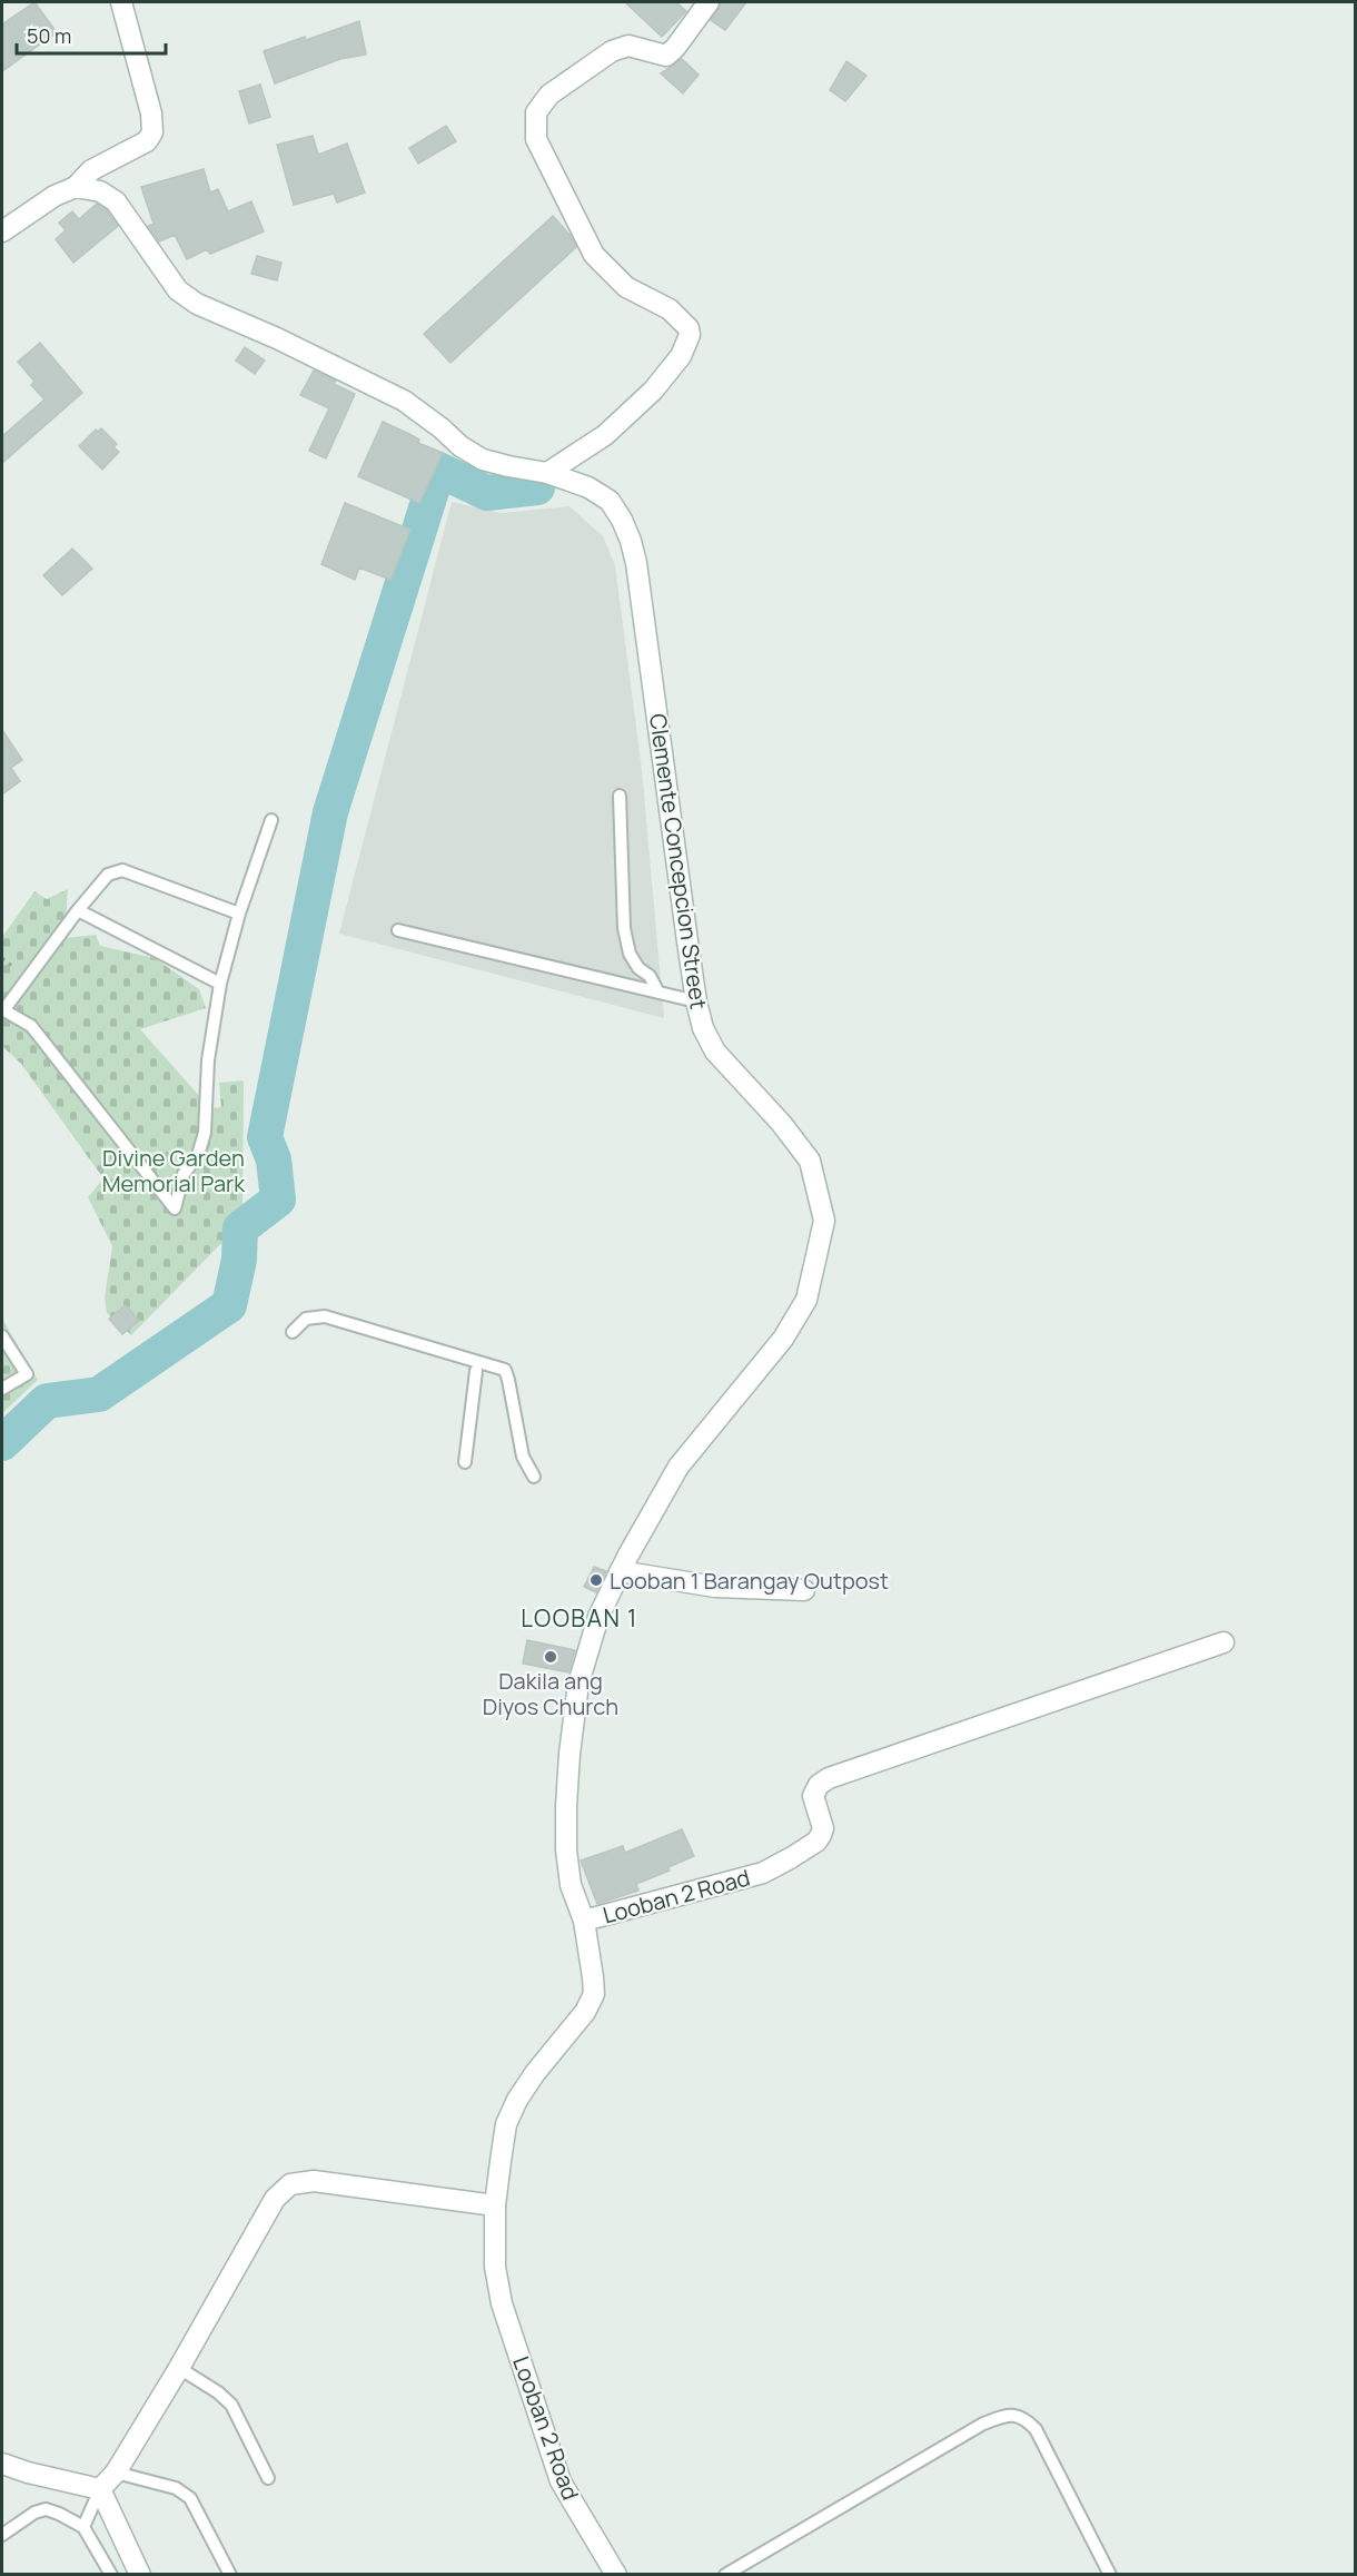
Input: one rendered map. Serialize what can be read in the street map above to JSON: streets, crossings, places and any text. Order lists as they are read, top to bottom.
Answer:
{
  "streets": {
    "street": ["Clemente Concepcion Street", "Looban 2 Road"]
  },
  "crossings": [
    ["Clemente Concepcion Street", "Looban 2 Road"]
  ],
  "districts": ["LOOBAN 1"],
  "parks": ["Divine Garden Memorial Park"],
  "places": ["Looban 1 Barangay Outpost", "Dakila ang Diyos Church"],
  "scale_bar": "50 m"
}
